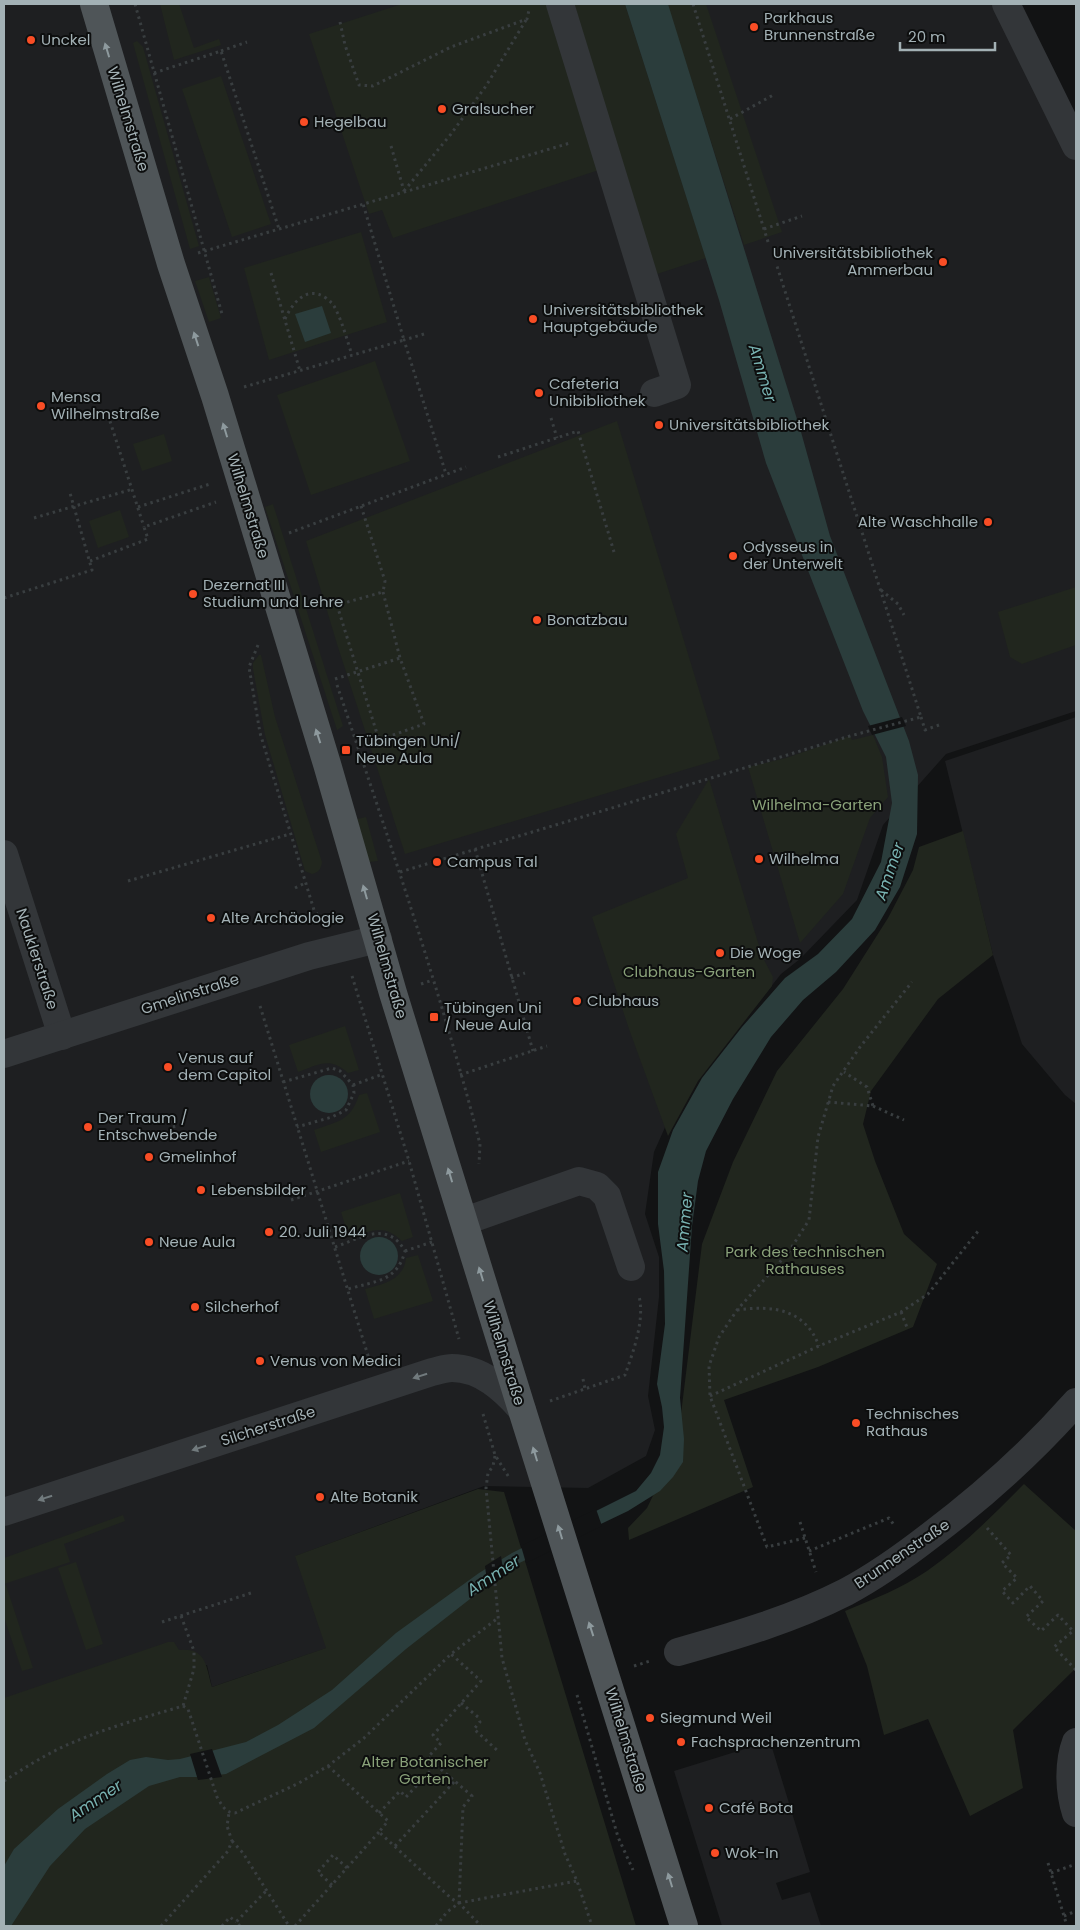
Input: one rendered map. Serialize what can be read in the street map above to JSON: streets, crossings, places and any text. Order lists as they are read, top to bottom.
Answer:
{
  "streets": {
    "main road": ["Wilhelmstraße"],
    "street": [
      "Nauklerstraße",
      "Gmelinstraße",
      "Silcherstraße",
      "Brunnenstraße"
    ]
  },
  "crossings": [
    ["Wilhelmstraße", "Gmelinstraße"],
    ["Wilhelmstraße", "Silcherstraße"],
    ["Nauklerstraße", "Gmelinstraße"]
  ],
  "one_way": ["Wilhelmstraße", "Silcherstraße"],
  "water": ["Ammer"],
  "parks": [
    "Wilhelma-Garten",
    "Clubhaus-Garten",
    "Park des technischen Rathauses",
    "Alter Botanischer Garten"
  ],
  "places": {
    "other": [
      "Parkhaus Brunnenstraße",
      "Unckel",
      "Gralsucher",
      "Hegelbau",
      "Universitätsbibliothek Ammerbau",
      "Universitätsbibliothek Hauptgebäude",
      "Cafeteria Unibibliothek",
      "Mensa Wilhelmstraße",
      "Universitätsbibliothek",
      "Alte Waschhalle",
      "Odysseus in der Unterwelt",
      "Dezernat III Studium und Lehre",
      "Bonatzbau",
      "Wilhelma",
      "Campus Tal",
      "Alte Archäologie",
      "Die Woge",
      "Clubhaus",
      "Venus auf dem Capitol",
      "Der Traum / Entschwebende",
      "Gmelinhof",
      "Lebensbilder",
      "20. Juli 1944",
      "Neue Aula",
      "Silcherhof",
      "Venus von Medici",
      "Technisches Rathaus",
      "Alte Botanik",
      "Siegmund Weil",
      "Fachsprachenzentrum",
      "Café Bota",
      "Wok-In"
    ],
    "transit": ["Tübingen Uni/ Neue Aula", "Tübingen Uni / Neue Aula"]
  },
  "scale_bar": "20 m"
}
